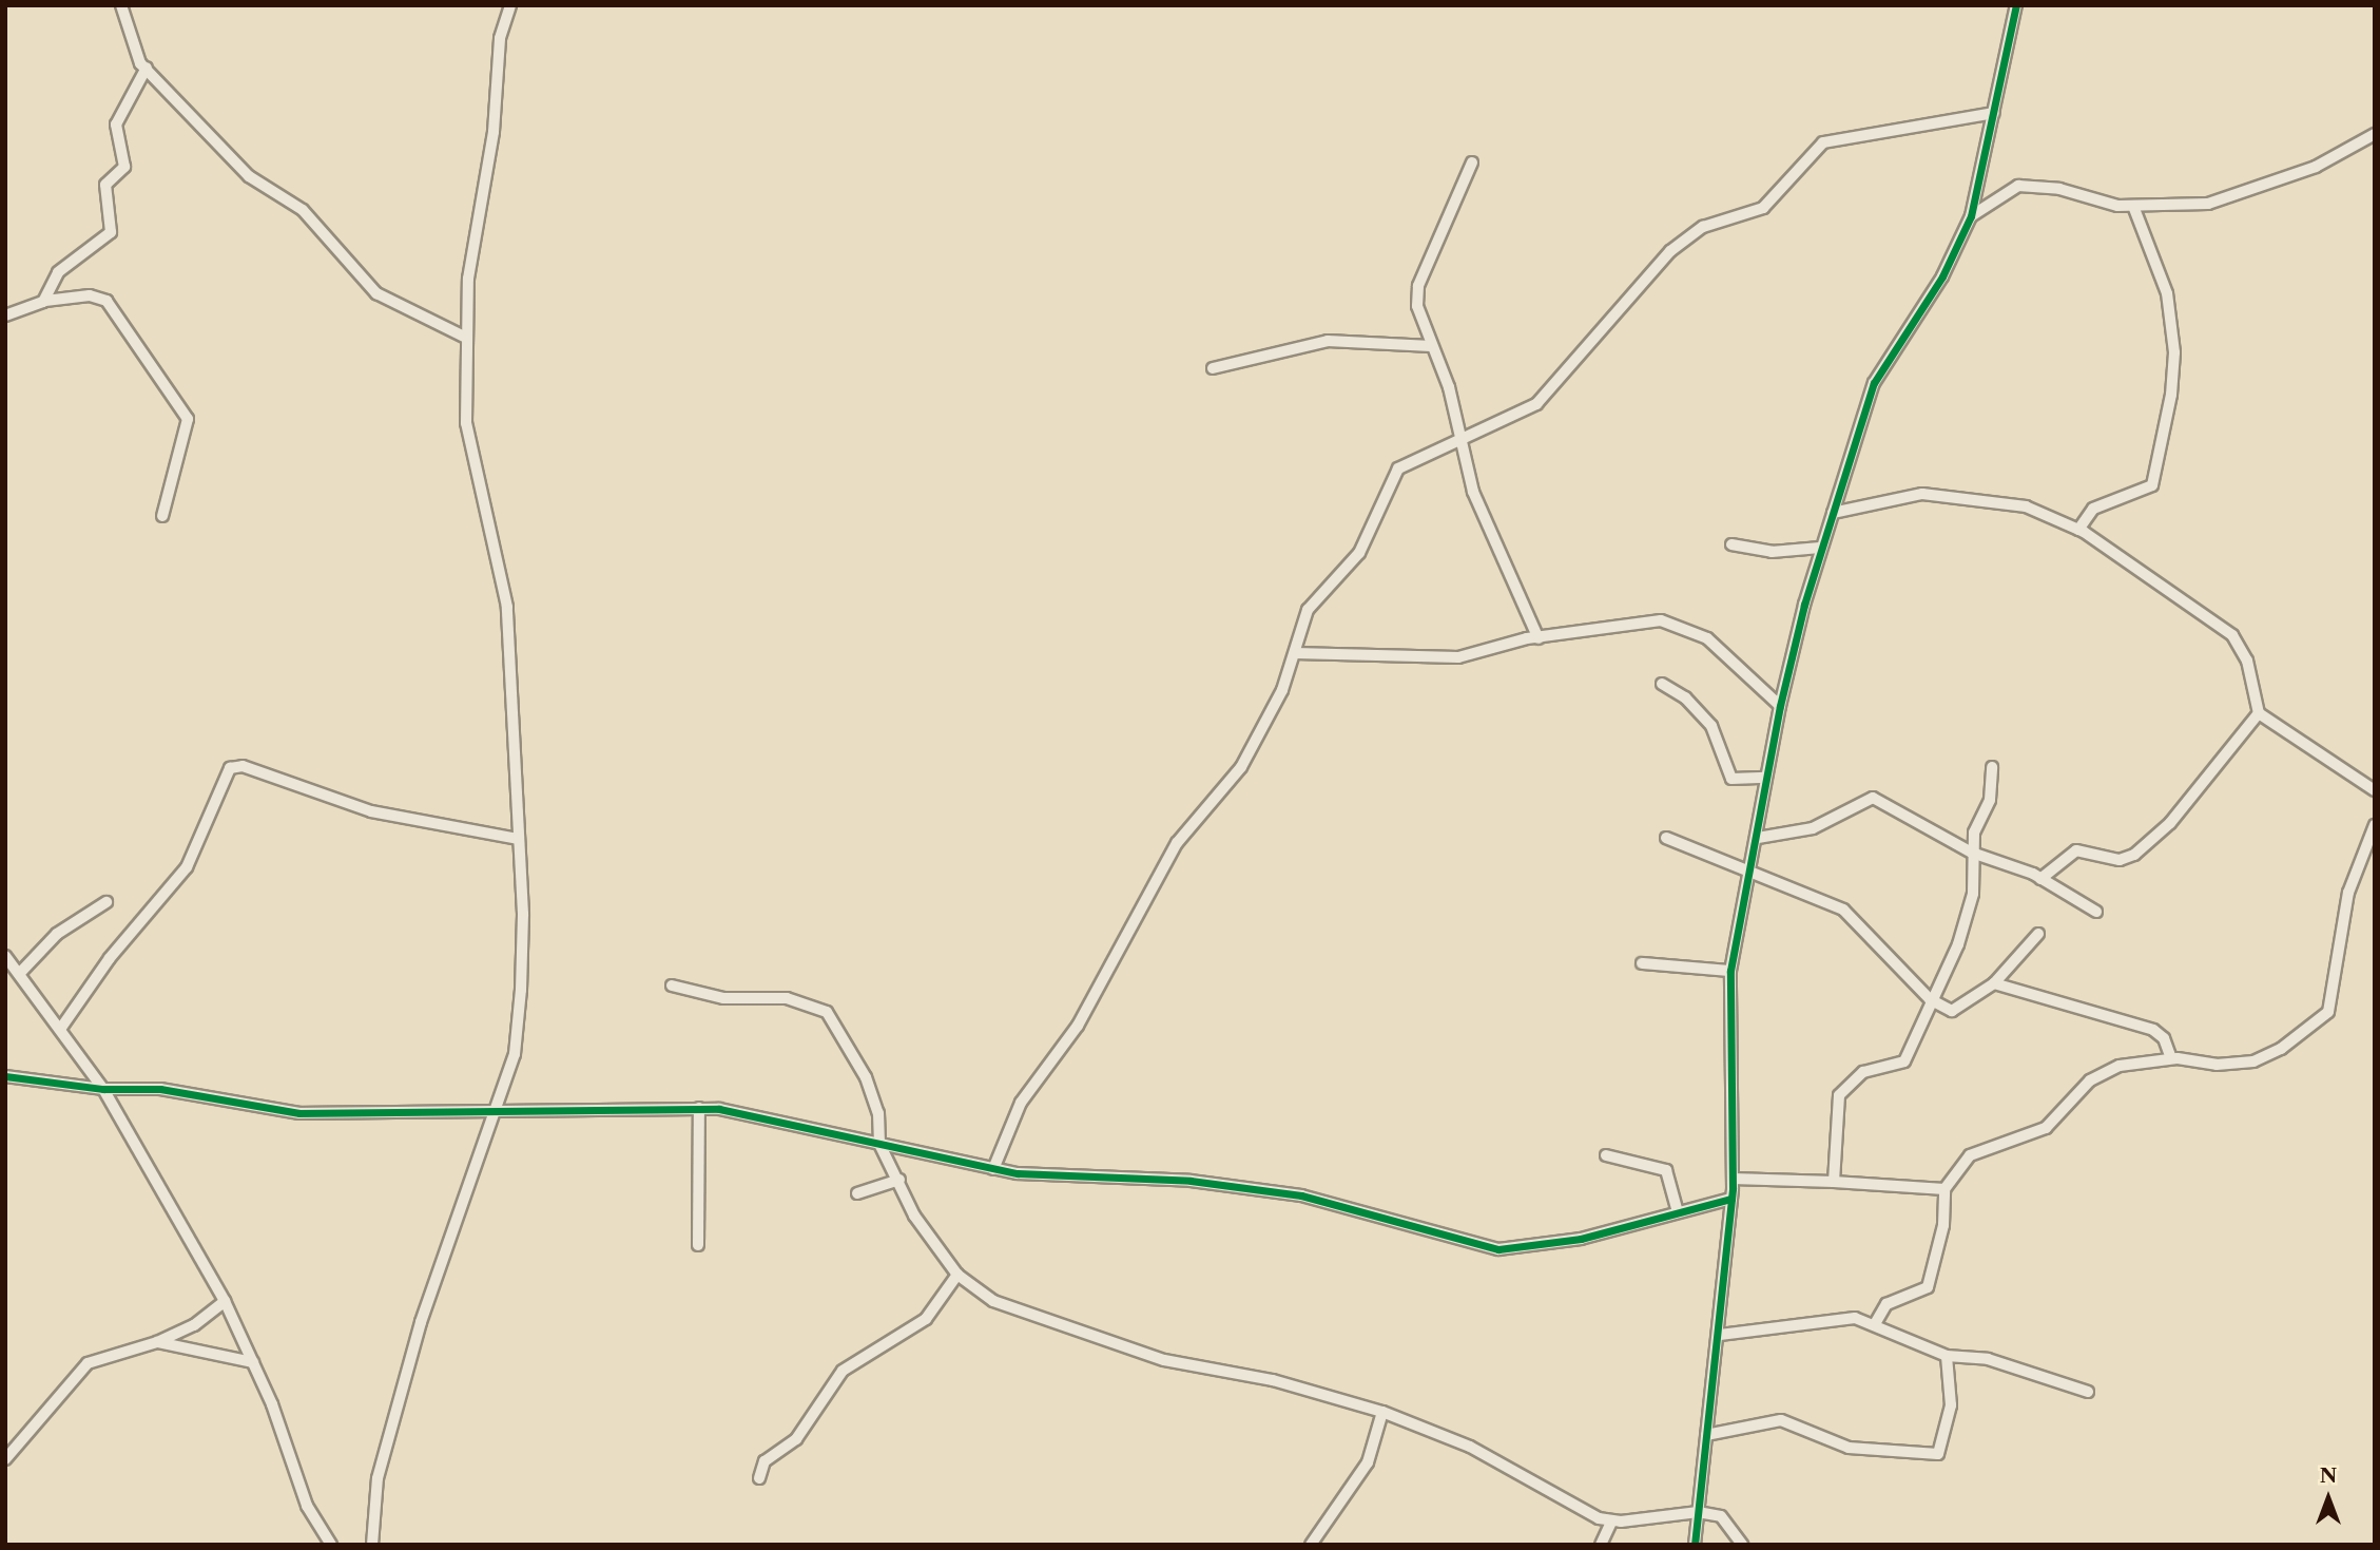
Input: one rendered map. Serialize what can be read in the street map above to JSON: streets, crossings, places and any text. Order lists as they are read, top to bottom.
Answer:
{
  "north": "top"
}
